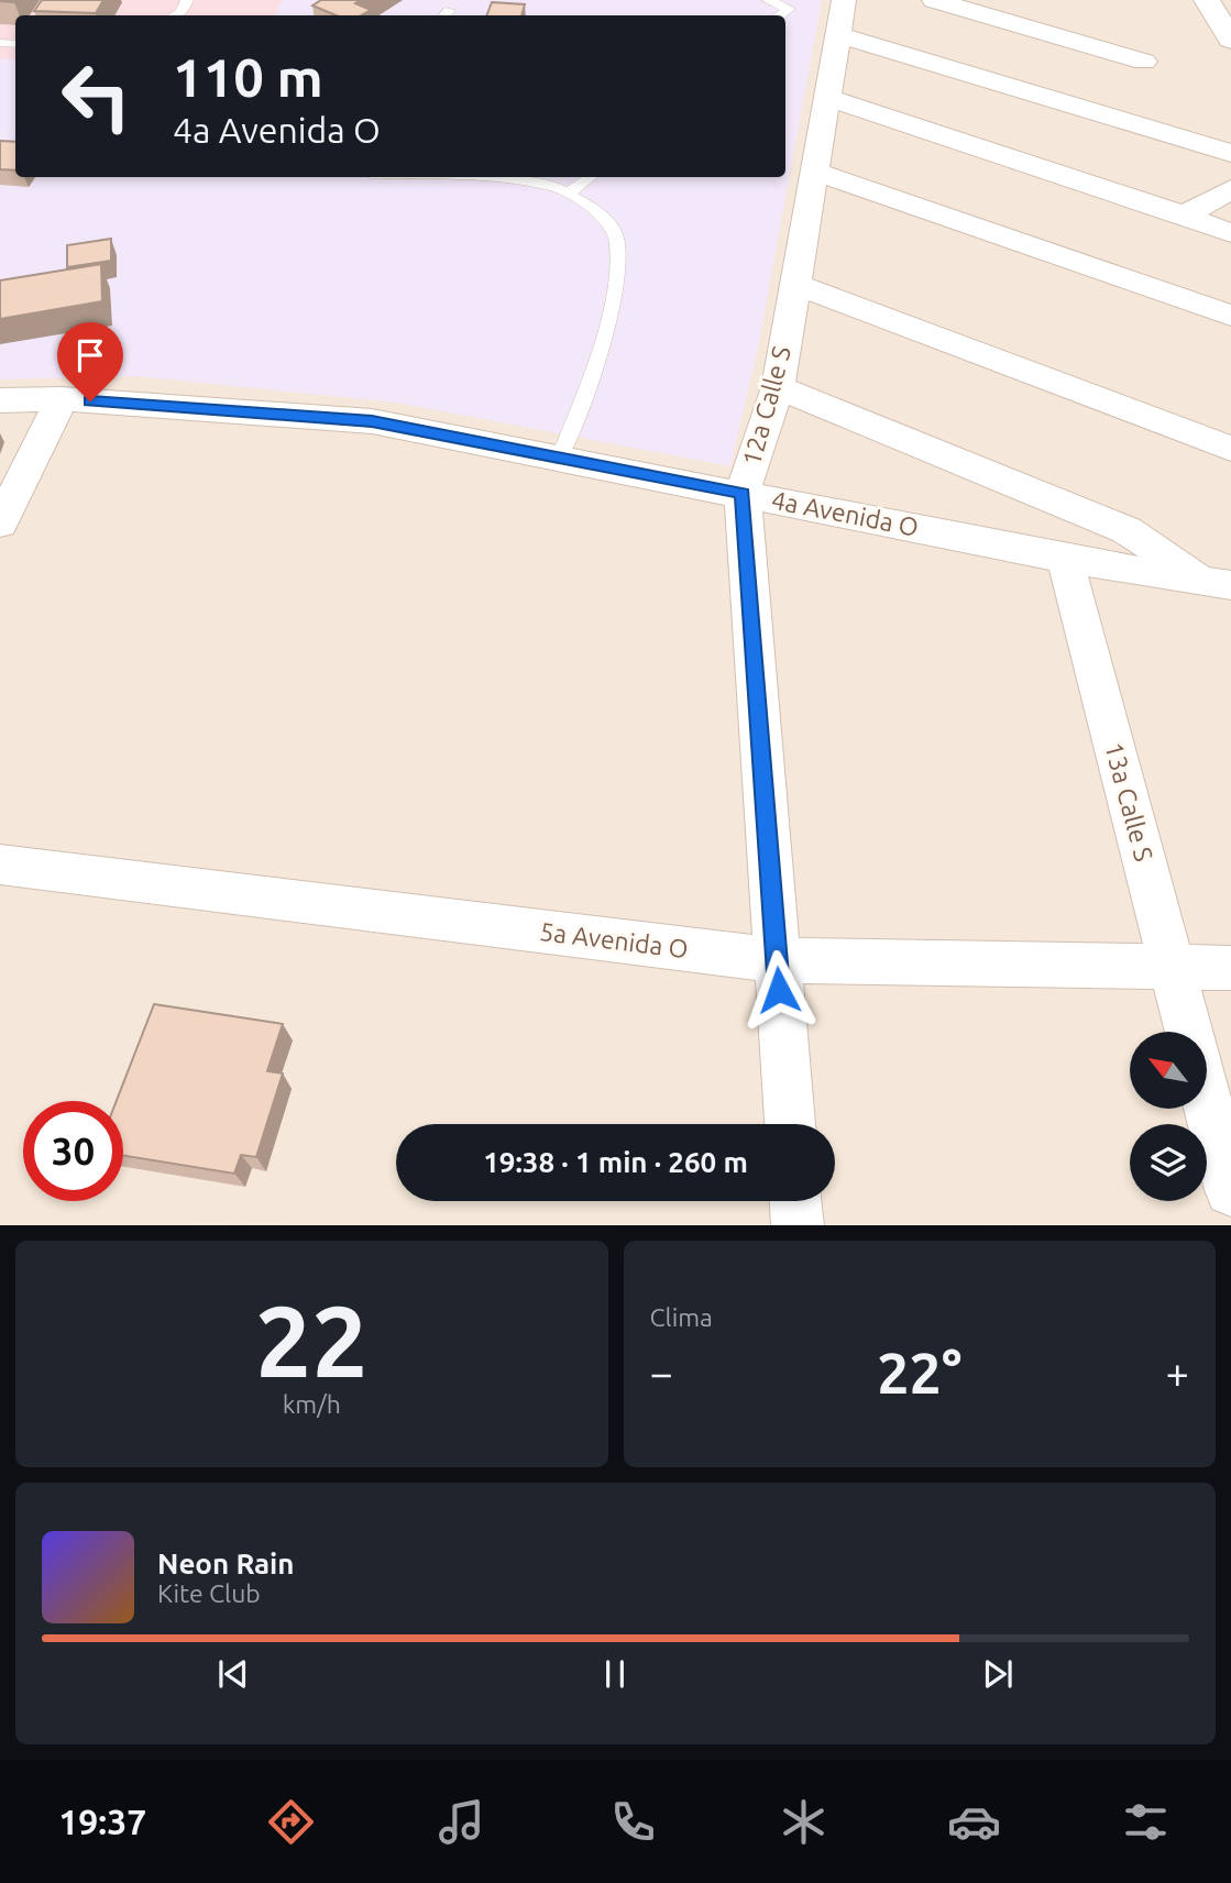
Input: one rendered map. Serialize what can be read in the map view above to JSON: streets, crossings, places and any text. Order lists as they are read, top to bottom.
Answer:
{
  "streets": {
    "street": [
      "12a Calle S",
      "4a Avenida O",
      "13a Calle S",
      "5a Avenida O"
    ]
  },
  "crossings": [
    ["12a Calle S", "4a Avenida O"],
    ["12a Calle S", "5a Avenida O"],
    ["4a Avenida O", "13a Calle S"],
    ["13a Calle S", "5a Avenida O"]
  ],
  "north": "top left",
  "page": {
    "turn": ["110 m", "4a Avenida O"],
    "limit": "30",
    "trip": "19:38 · 1 min · 260 m",
    "tile": [
      ["22", "km/h"],
      "Clima"
    ],
    "heat": ["−", "22°", "+"],
    "song": ["Neon Rain", "Kite Club"],
    "tabs": "19:37"
  }
}
